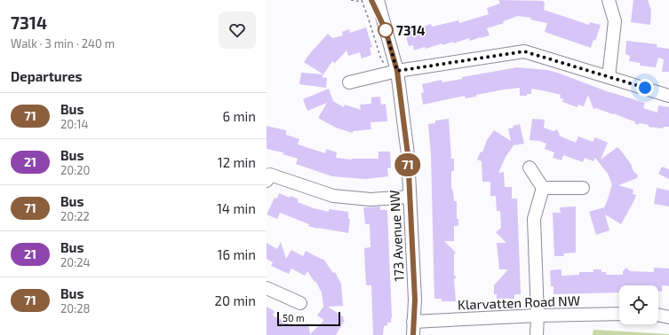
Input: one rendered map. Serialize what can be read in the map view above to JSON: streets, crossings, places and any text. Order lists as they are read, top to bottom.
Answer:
{
  "streets": {
    "street": ["173 Avenue NW", "Klarvatten Road NW"]
  },
  "crossings": [
    ["173 Avenue NW", "Klarvatten Road NW"]
  ],
  "places": ["7314"],
  "lines": ["bus line 71"],
  "scale_bar": "50 m",
  "page": {
    "heading": [
      ["7314", "Walk · 3 min · 240 m"],
      "Departures"
    ],
    "on_map": "71",
    "list": [
      {
        "mark": "71",
        "name": "Bus",
        "note": "20:14",
        "value": "6 min"
      },
      {
        "mark": "21",
        "name": "Bus",
        "note": "20:20",
        "value": "12 min"
      },
      {
        "mark": "71",
        "name": "Bus",
        "note": "20:22",
        "value": "14 min"
      },
      {
        "mark": "21",
        "name": "Bus",
        "note": "20:24",
        "value": "16 min"
      },
      {
        "mark": "71",
        "name": "Bus",
        "note": "20:28",
        "value": "20 min"
      }
    ],
    "scale": "50 m"
  }
}
